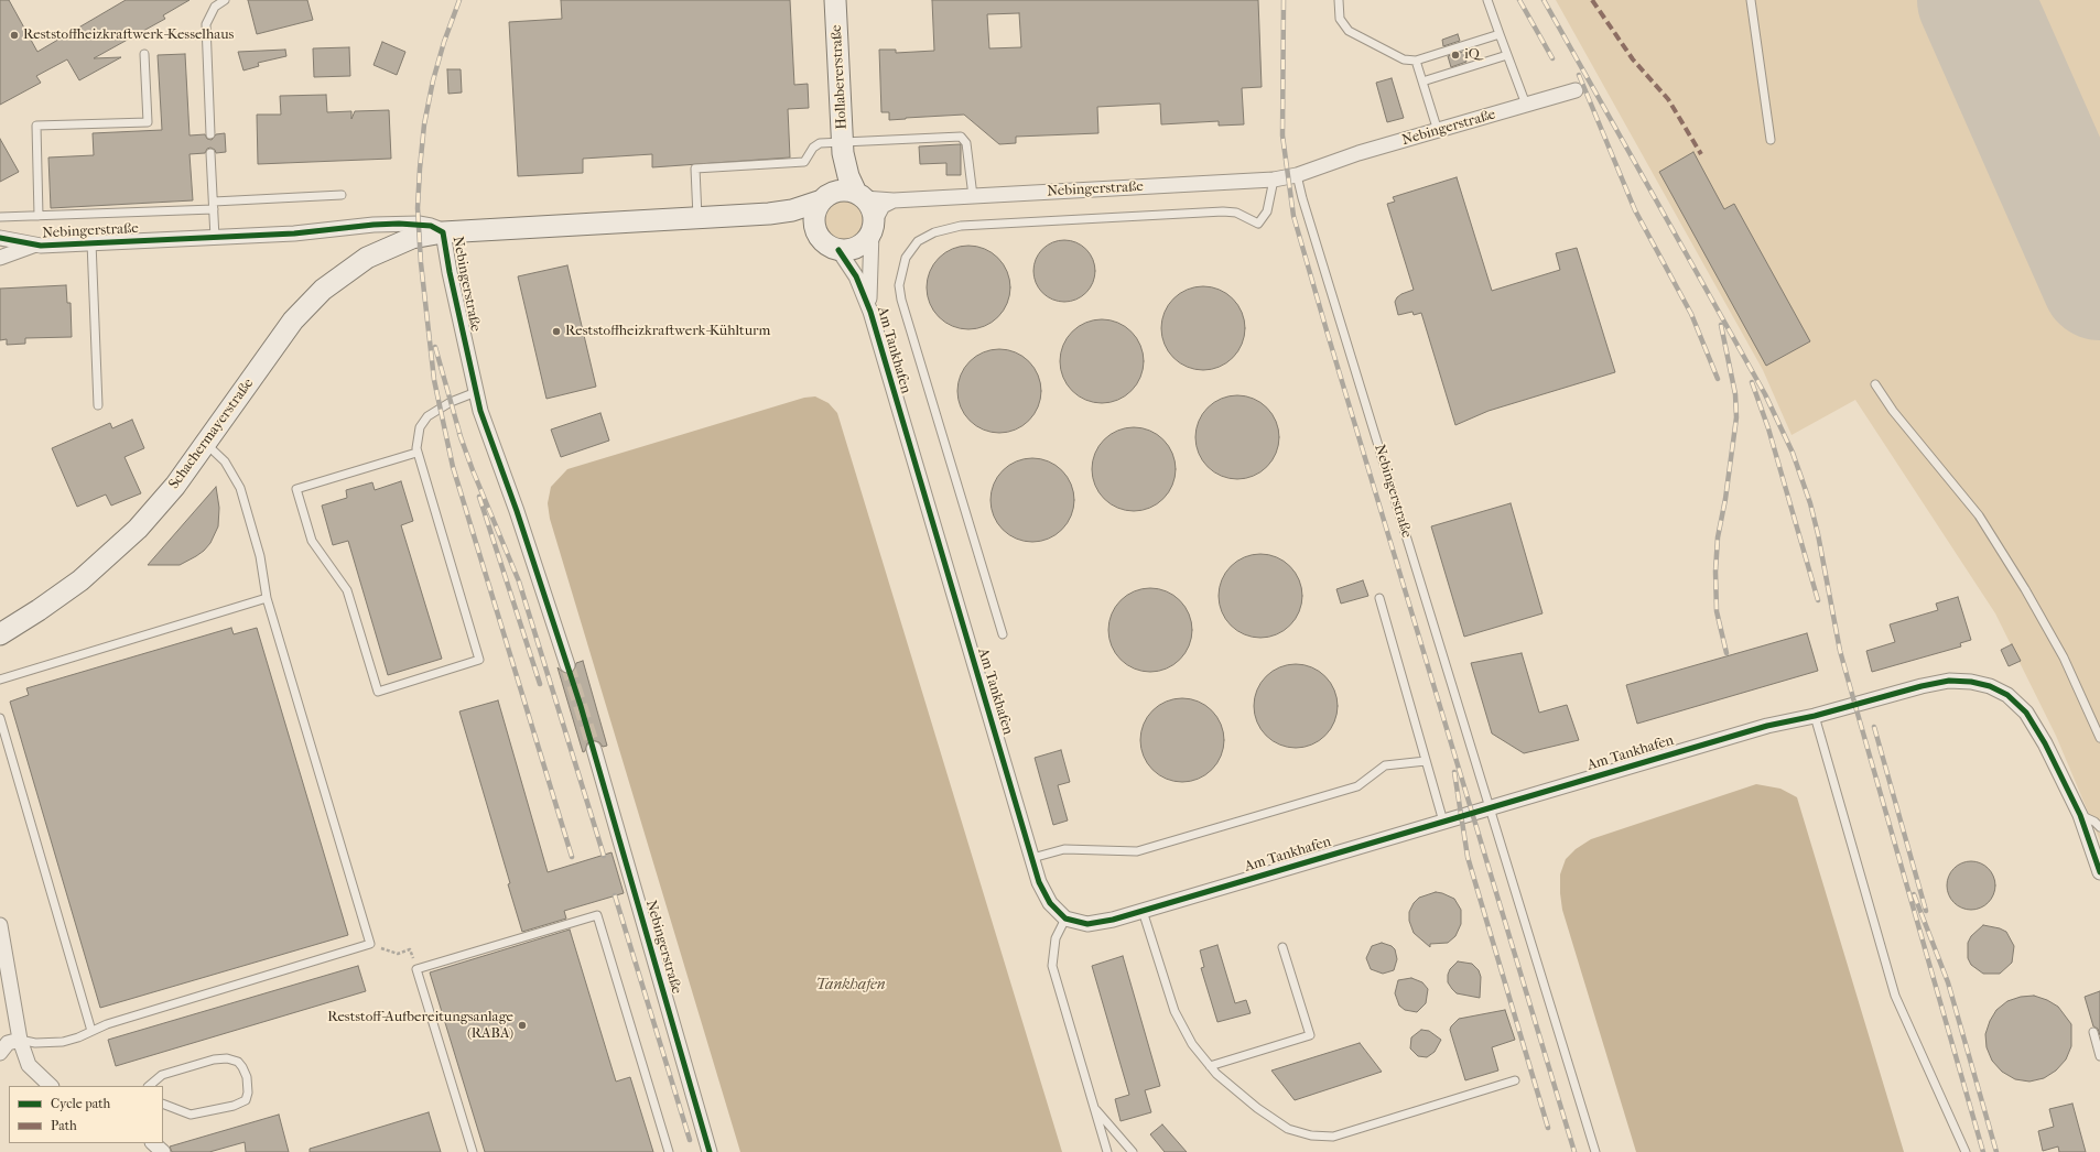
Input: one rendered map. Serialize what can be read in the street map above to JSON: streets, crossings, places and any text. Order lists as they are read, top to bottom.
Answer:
{
  "streets": {
    "street": [
      "Hollabererstraße",
      "Nebingerstraße",
      "Am Tankhafen",
      "Schachermayerstraße"
    ]
  },
  "crossings": [
    ["Hollabererstraße", "Nebingerstraße"],
    ["Hollabererstraße", "Am Tankhafen"],
    ["Nebingerstraße", "Am Tankhafen"],
    ["Nebingerstraße", "Schachermayerstraße"]
  ],
  "water": ["Tankhafen"],
  "places": [
    "Reststoffheizkraftwerk-Kesselhaus",
    "iQ",
    "Reststoffheizkraftwerk-Kühlturm",
    "Reststoff-Aufbereitungsanlage (RABA)"
  ],
  "legend": ["Cycle path", "Path"]
}
